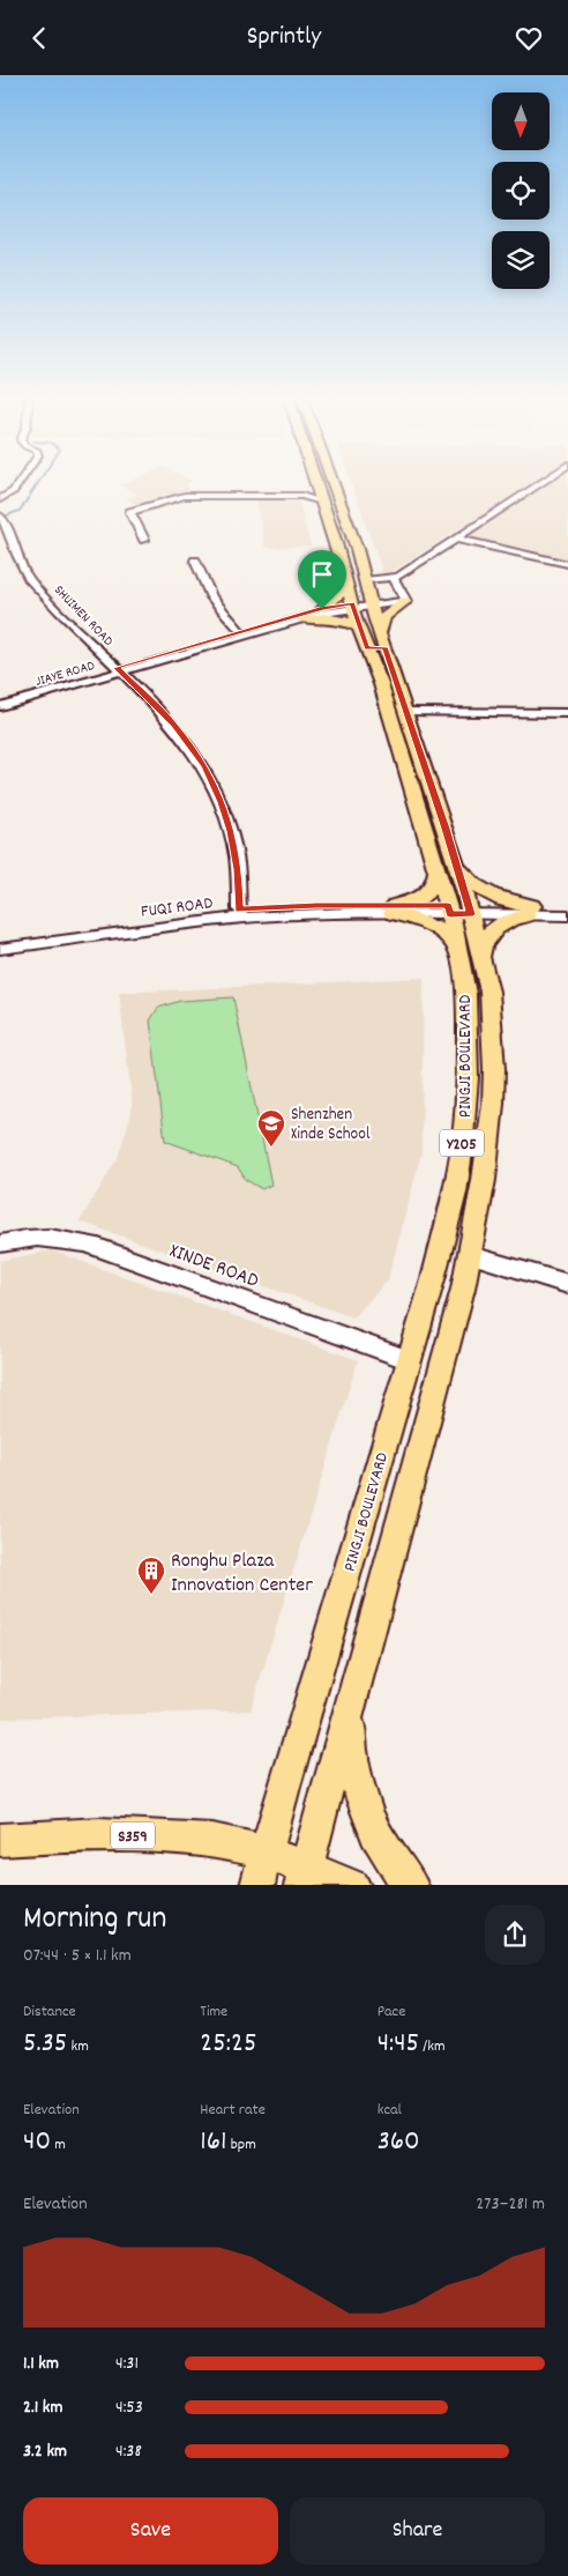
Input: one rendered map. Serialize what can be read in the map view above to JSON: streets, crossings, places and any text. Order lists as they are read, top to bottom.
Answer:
{
  "streets": {
    "main road": ["PINGJI BOULEVARD", "Y205", "S359"],
    "street": [
      "SHUIMEN ROAD",
      "JIAYE ROAD",
      "FUQI ROAD",
      "XINDE ROAD"
    ]
  },
  "crossings": [
    ["SHUIMEN ROAD", "JIAYE ROAD"],
    ["SHUIMEN ROAD", "FUQI ROAD"],
    ["JIAYE ROAD", "PINGJI BOULEVARD"],
    ["FUQI ROAD", "PINGJI BOULEVARD"],
    ["PINGJI BOULEVARD", "XINDE ROAD"],
    ["PINGJI BOULEVARD", "S359"]
  ],
  "places": {
    "school or university": ["Shenzhen Xinde School"],
    "building": ["Ronghu Plaza Innovation Center"]
  },
  "north": "bottom",
  "page": {
    "header": "Sprintly",
    "heading": ["Morning run", "07:44 · 5 × 1.1 km"],
    "stats": [
      ["Distance", "5.35 km"],
      ["Time", "25:25"],
      ["Pace", "4:45 /km"],
      ["Elevation", "40 m"],
      ["Heart rate", "161 bpm"],
      ["kcal", "360"]
    ],
    "chart": ["Elevation", "273–281 m"],
    "list": [
      {
        "name": "1.1 km",
        "note": "4:31"
      },
      {
        "name": "2.1 km",
        "note": "4:53"
      },
      {
        "name": "3.2 km",
        "note": "4:38"
      }
    ],
    "buttons": ["Save", "Share"]
  }
}
